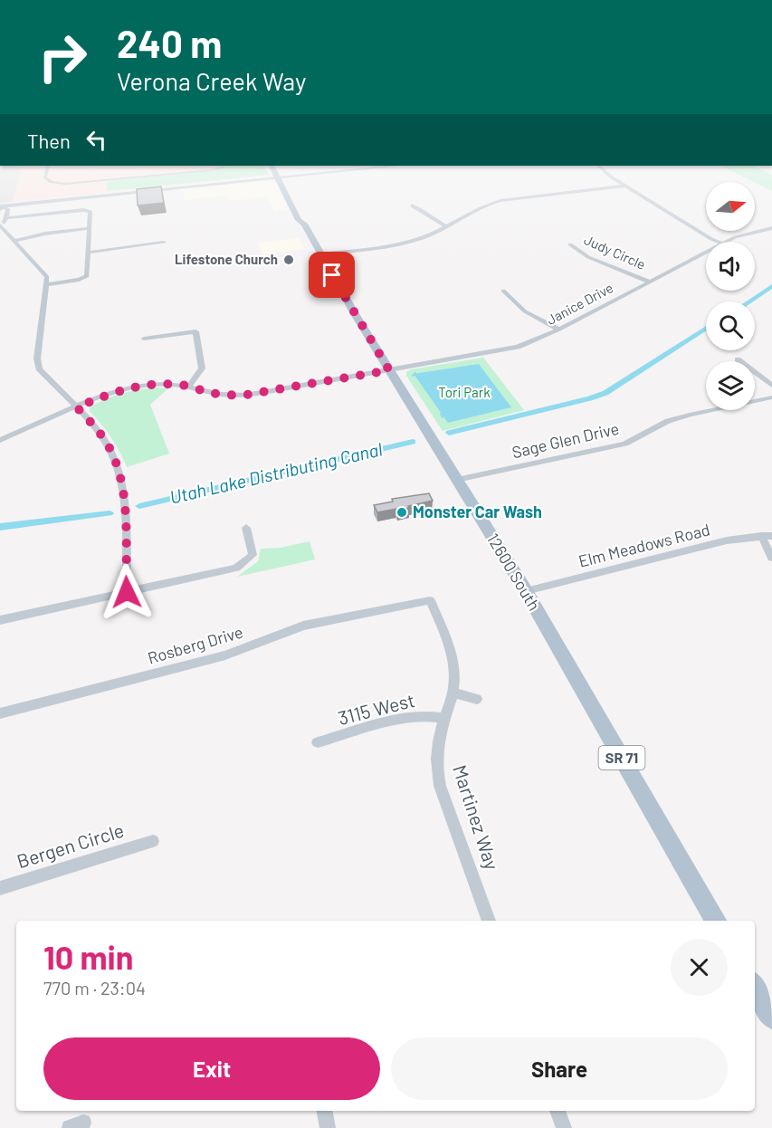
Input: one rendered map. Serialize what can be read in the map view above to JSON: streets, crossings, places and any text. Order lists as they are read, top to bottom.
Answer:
{
  "streets": {
    "main road": ["12600 South", "SR 71"],
    "street": [
      "Judy Circle",
      "Janice Drive",
      "Sage Glen Drive",
      "Elm Meadows Road",
      "Rosberg Drive",
      "3115 West",
      "Martinez Way",
      "Bergen Circle"
    ]
  },
  "crossings": [
    ["Judy Circle", "Janice Drive"],
    ["Janice Drive", "12600 South"],
    ["Sage Glen Drive", "12600 South"],
    ["Elm Meadows Road", "12600 South"],
    ["Rosberg Drive", "Martinez Way"],
    ["3115 West", "Martinez Way"]
  ],
  "water": ["Utah Lake Distributing Canal"],
  "parks": ["Tori Park"],
  "places": ["Lifestone Church", "Monster Car Wash"],
  "north": "right",
  "page": {
    "turn": ["240 m", "Verona Creek Way"],
    "then": "Then",
    "heading": ["10 min", "770 m · 23:04"],
    "buttons": ["Exit", "Share"]
  }
}
